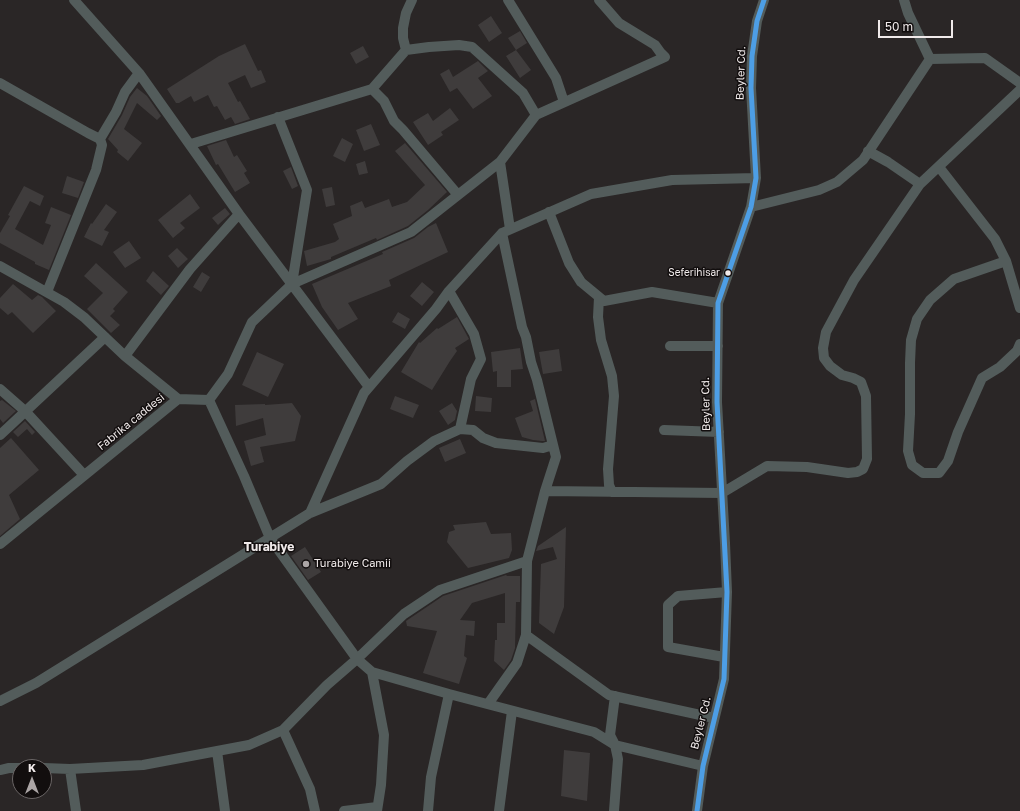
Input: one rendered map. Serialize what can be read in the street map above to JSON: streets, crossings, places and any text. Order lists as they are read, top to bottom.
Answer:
{
  "streets": {
    "street": ["Beyler Cd.", "Fabrika caddesi"]
  },
  "districts": ["Turabiye"],
  "places": ["Seferihisar", "Turabiye Camii"],
  "scale_bar": "50 m",
  "north": "top"
}
